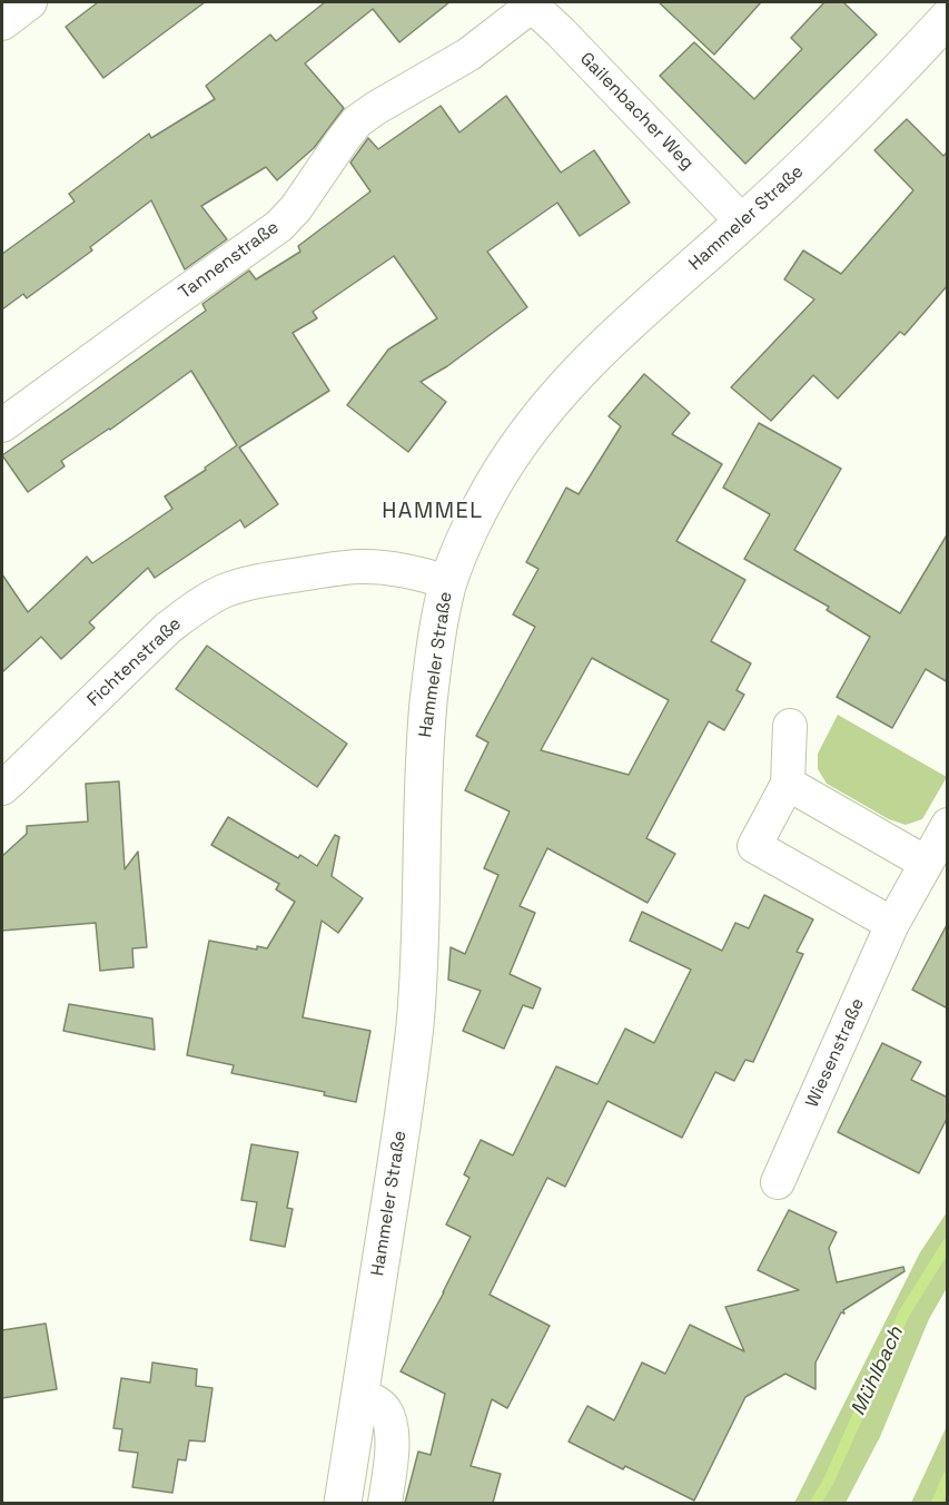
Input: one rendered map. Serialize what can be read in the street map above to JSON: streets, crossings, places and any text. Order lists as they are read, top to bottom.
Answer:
{
  "streets": {
    "main road": ["Hammeler Straße"],
    "street": [
      "Gailenbacher Weg",
      "Tannenstraße",
      "Fichtenstraße",
      "Wiesenstraße"
    ]
  },
  "crossings": [
    ["Gailenbacher Weg", "Hammeler Straße"],
    ["Gailenbacher Weg", "Tannenstraße"],
    ["Hammeler Straße", "Fichtenstraße"]
  ],
  "districts": ["HAMMEL"],
  "water": ["Mühlbach"]
}
